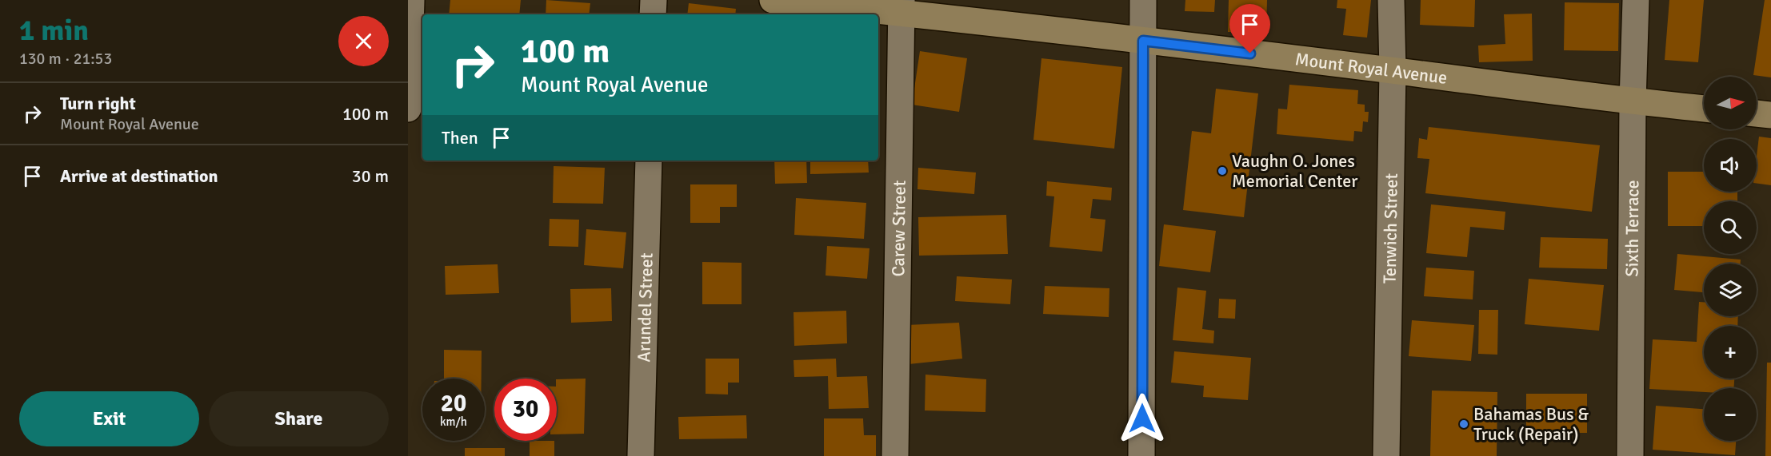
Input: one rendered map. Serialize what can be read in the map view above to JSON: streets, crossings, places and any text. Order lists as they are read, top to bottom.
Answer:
{
  "streets": {
    "street": [
      "Mount Royal Avenue",
      "Carew Street",
      "Tenwich Street",
      "Sixth Terrace",
      "Arundel Street"
    ]
  },
  "crossings": [
    ["Mount Royal Avenue", "Carew Street"],
    ["Mount Royal Avenue", "Tenwich Street"],
    ["Mount Royal Avenue", "Sixth Terrace"]
  ],
  "places": ["Vaughn O. Jones Memorial Center", "Bahamas Bus & Truck (Repair)"],
  "north": "right",
  "page": {
    "heading": ["1 min", "130 m · 21:53"],
    "turn": ["100 m", "Mount Royal Avenue"],
    "map_buttons": ["+", "−"],
    "list": [
      {
        "name": "Turn right",
        "note": "Mount Royal Avenue",
        "value": "100 m"
      },
      {
        "name": "Arrive at destination",
        "value": "30 m"
      }
    ],
    "then": "Then",
    "speed": "20 km/h",
    "limit": "30",
    "buttons": ["Exit", "Share"]
  }
}
